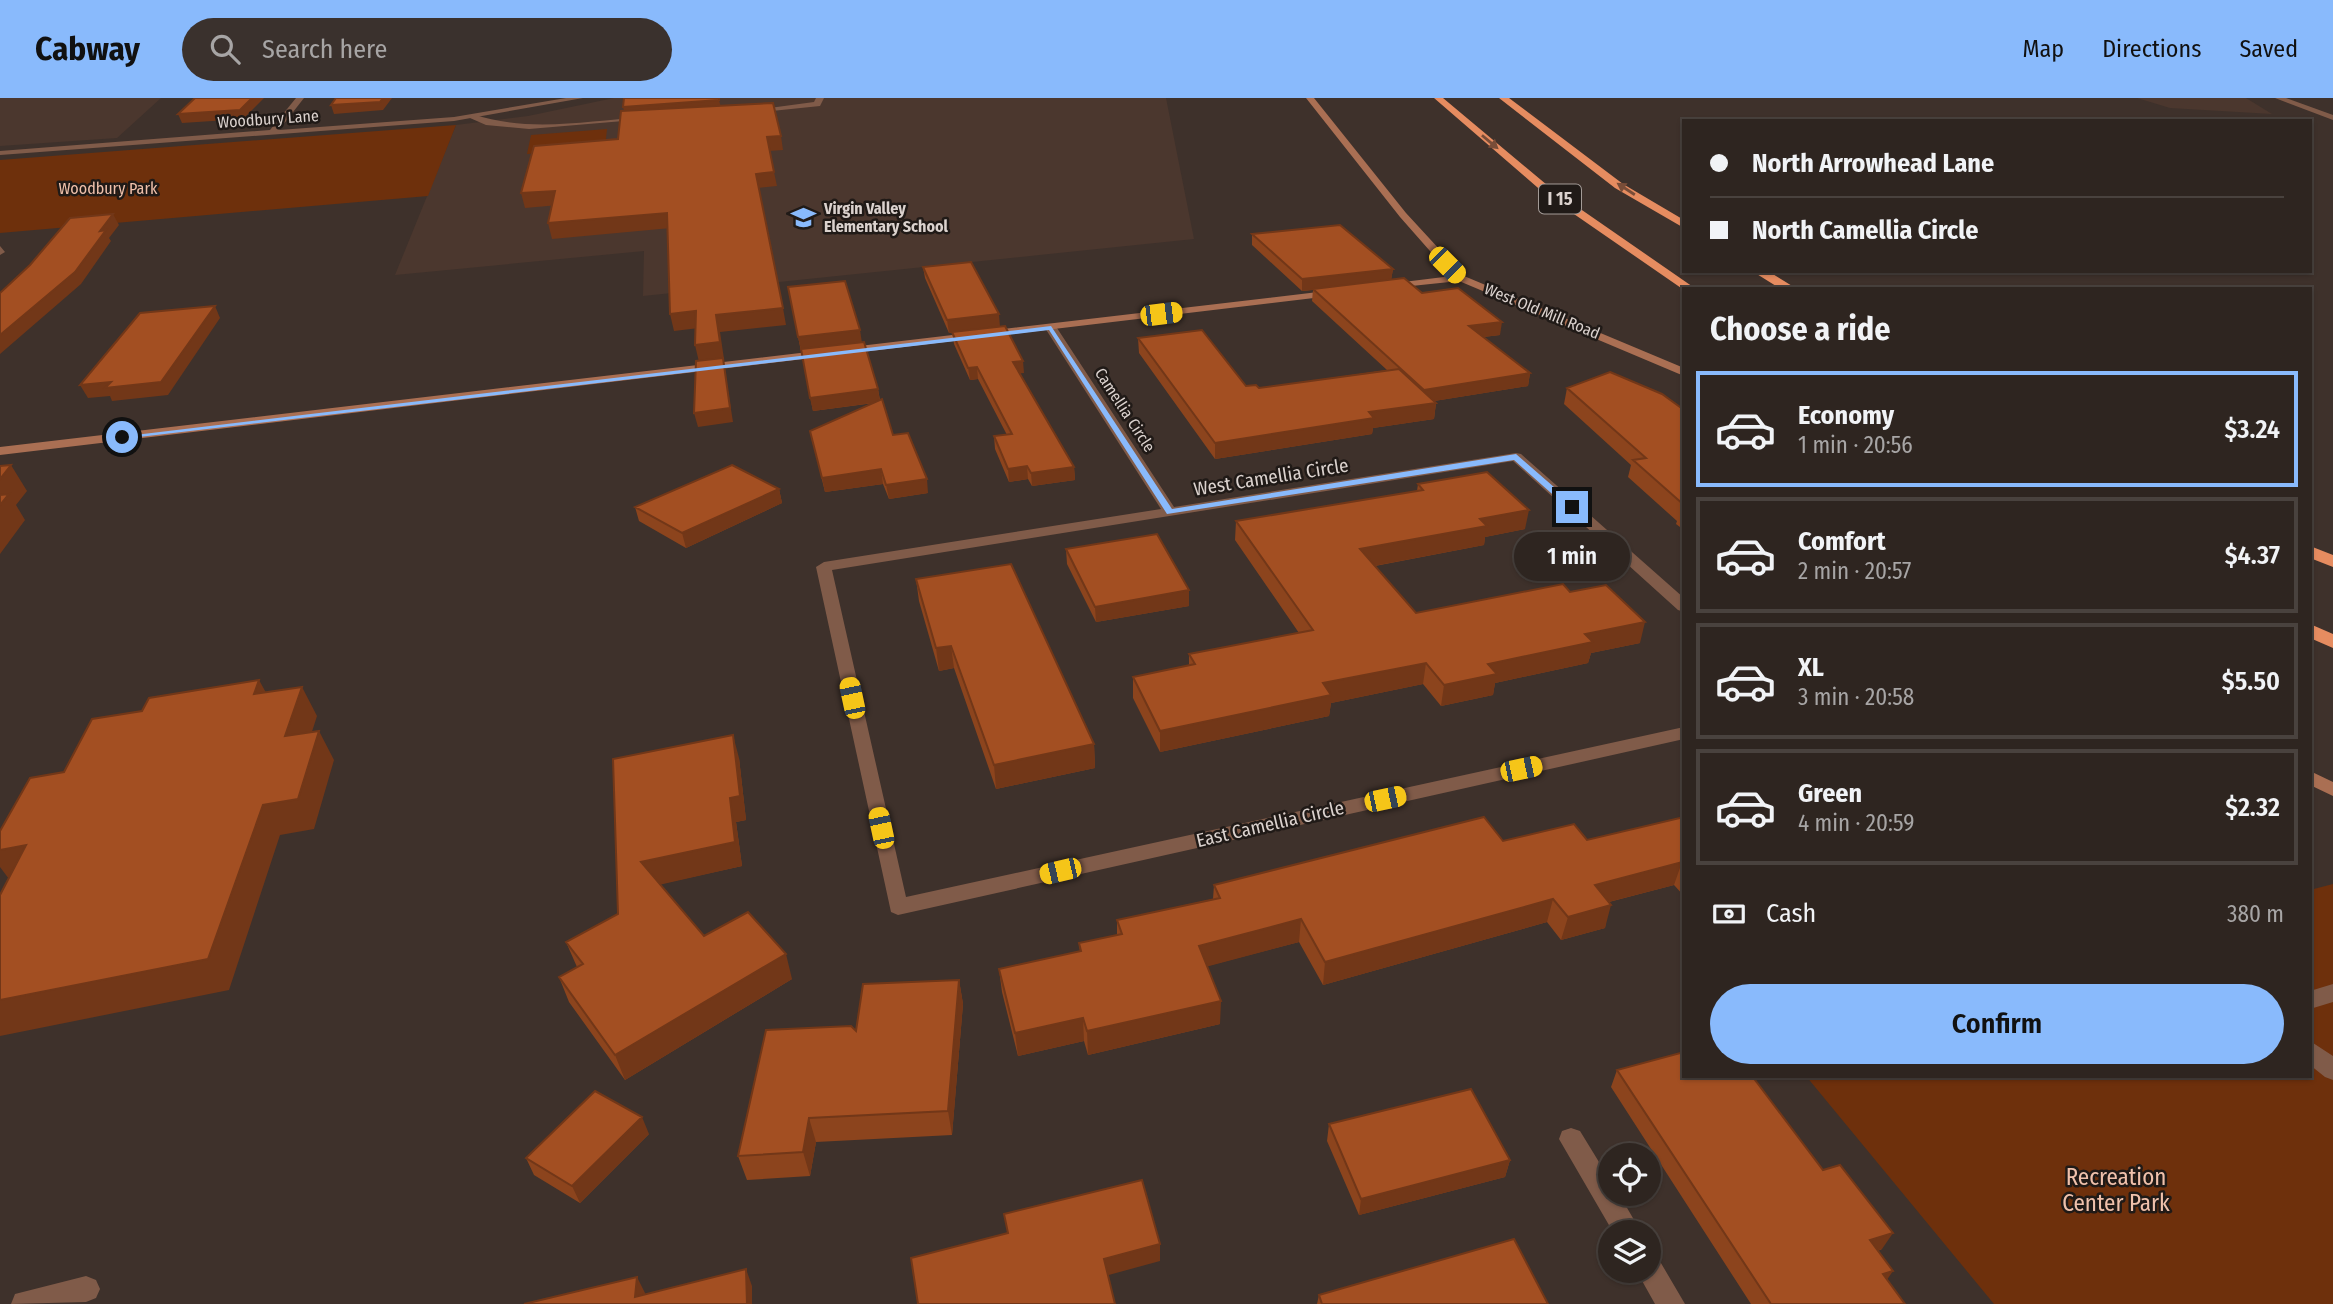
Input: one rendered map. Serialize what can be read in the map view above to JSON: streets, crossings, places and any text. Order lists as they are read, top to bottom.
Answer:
{
  "streets": {
    "highway": ["I 15"],
    "street": [
      "Woodbury Lane",
      "West Old Mill Road",
      "Camellia Circle",
      "West Camellia Circle",
      "East Camellia Circle"
    ]
  },
  "crossings": [
    ["Camellia Circle", "West Camellia Circle"],
    ["West Camellia Circle", "East Camellia Circle"]
  ],
  "parks": ["Woodbury Park", "Recreation Center Park"],
  "places": {
    "school or university": ["Virgin Valley Elementary School"]
  },
  "page": {
    "header": "Cabway",
    "search": "Search here",
    "nav": ["Map", "Directions", "Saved"],
    "banner": ["North Arrowhead Lane", "North Camellia Circle"],
    "heading": "Choose a ride",
    "list": [
      {
        "name": "Economy",
        "note": "1 min · 20:56",
        "value": "$3.24"
      },
      {
        "name": "Comfort",
        "note": "2 min · 20:57",
        "value": "$4.37"
      },
      {
        "name": "XL",
        "note": "3 min · 20:58",
        "value": "$5.50"
      },
      {
        "name": "Green",
        "note": "4 min · 20:59",
        "value": "$2.32"
      }
    ],
    "bubble": "1 min",
    "pay": ["Cash", "380 m"],
    "buttons": "Confirm"
  }
}
